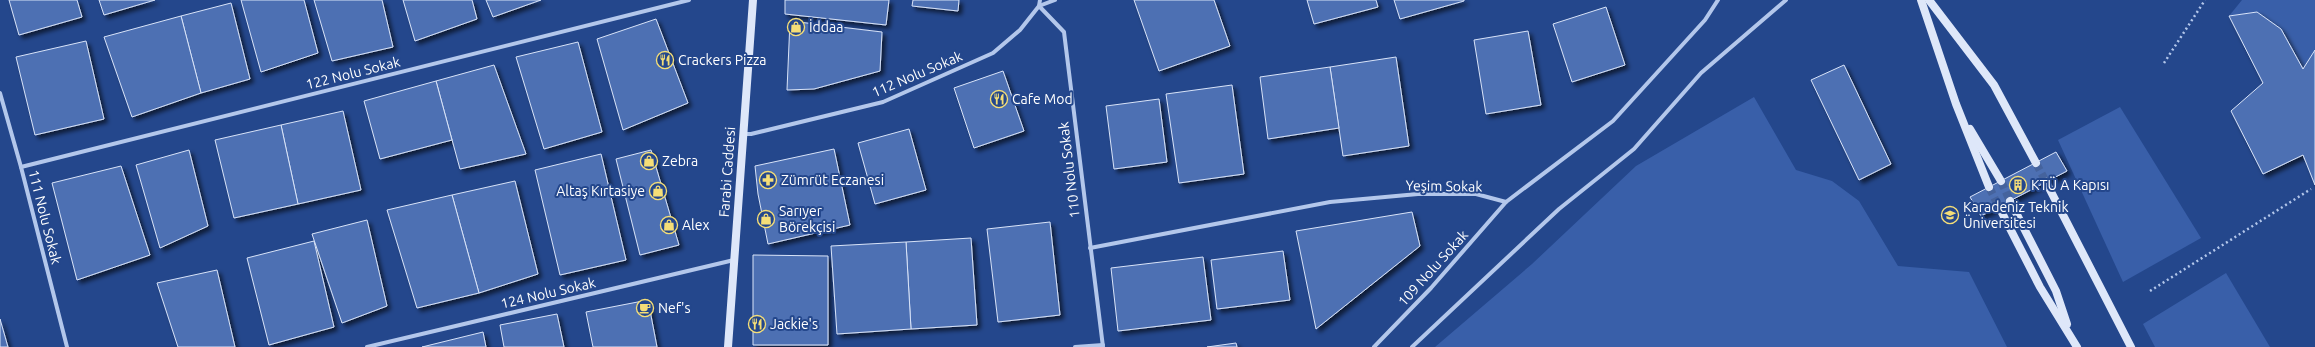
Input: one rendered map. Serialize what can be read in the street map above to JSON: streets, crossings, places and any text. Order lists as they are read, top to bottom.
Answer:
{
  "streets": {
    "street": [
      "122 Nolu Sokak",
      "112 Nolu Sokak",
      "110 Nolu Sokak",
      "Farabi Caddesi",
      "Yeşim Sokak",
      "111 Nolu Sokak",
      "109 Nolu Sokak",
      "124 Nolu Sokak"
    ]
  },
  "crossings": [
    ["122 Nolu Sokak", "111 Nolu Sokak"],
    ["112 Nolu Sokak", "110 Nolu Sokak"],
    ["112 Nolu Sokak", "Farabi Caddesi"],
    ["110 Nolu Sokak", "Yeşim Sokak"],
    ["Farabi Caddesi", "124 Nolu Sokak"],
    ["Yeşim Sokak", "109 Nolu Sokak"]
  ],
  "places": {
    "shop": [
      "İddaa",
      "Zebra",
      "Altaş Kırtasiye",
      "Sarıyer Börekçisi",
      "Alex"
    ],
    "restaurant": ["Crackers Pizza", "Cafe Mod", "Jackie's"],
    "pharmacy": ["Zümrüt Eczanesi"],
    "building": ["KTÜ A Kapısı"],
    "school or university": ["Karadeniz Teknik Üniversitesi"],
    "cafe": ["Nef's"]
  }
}
